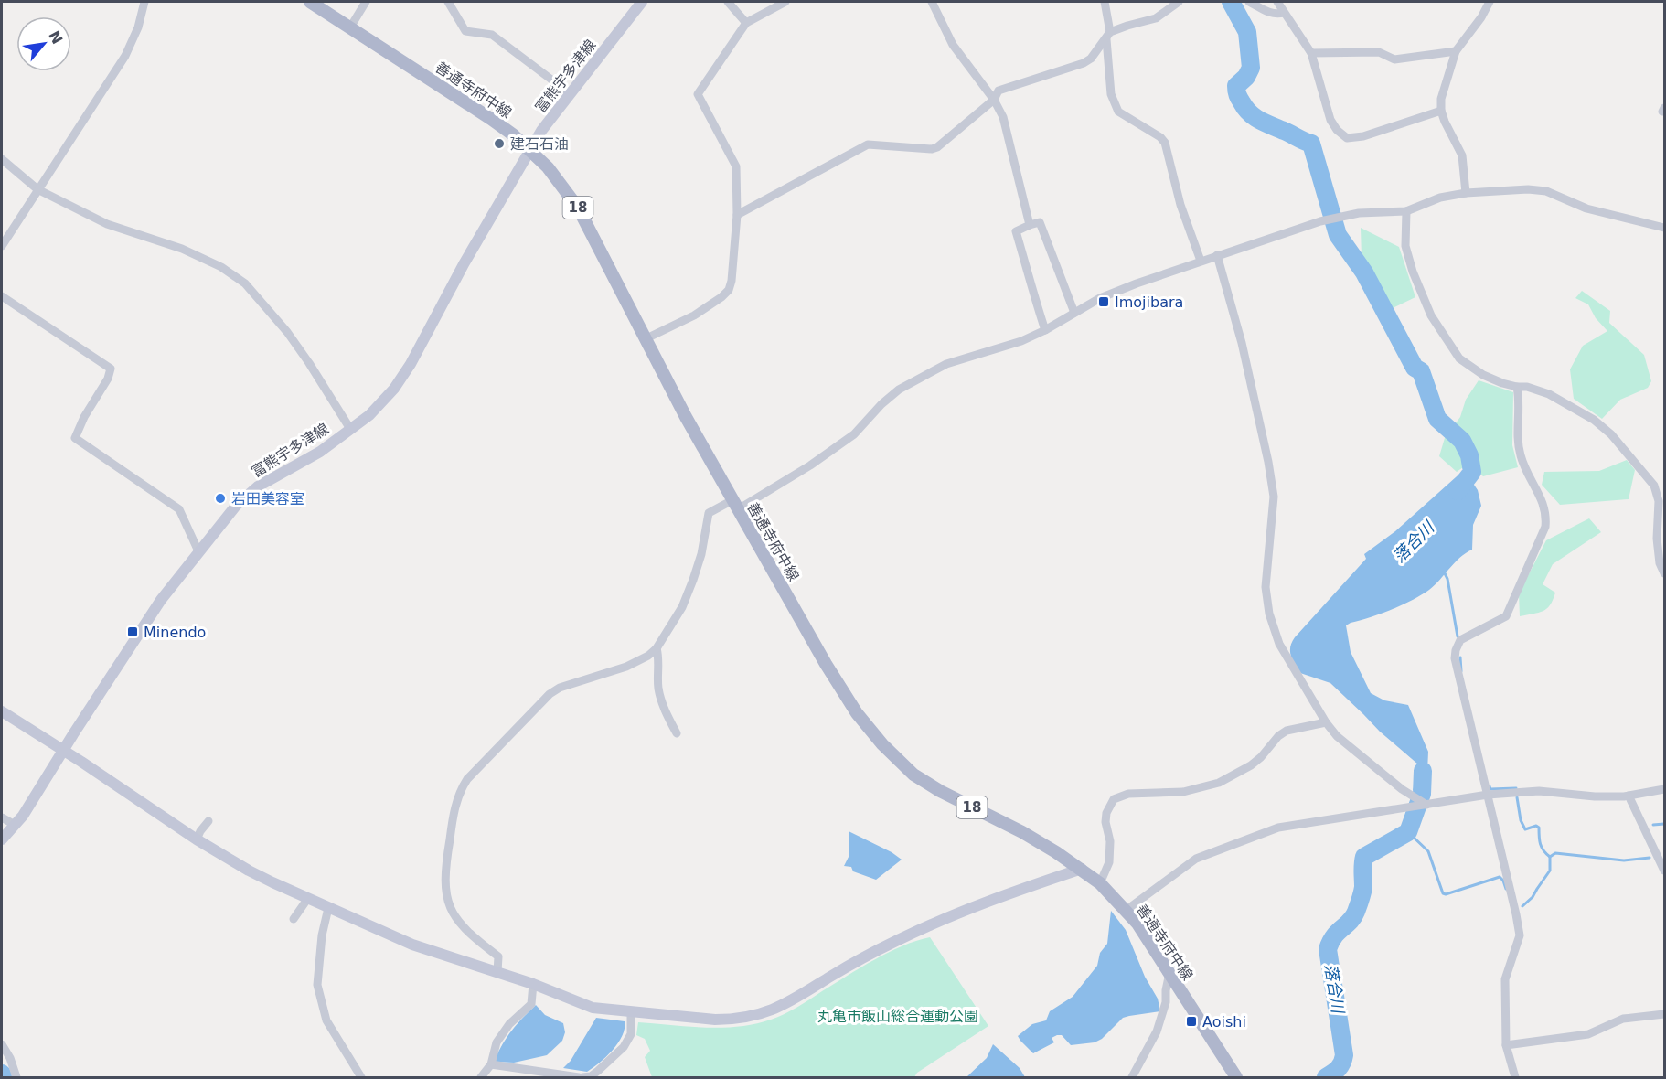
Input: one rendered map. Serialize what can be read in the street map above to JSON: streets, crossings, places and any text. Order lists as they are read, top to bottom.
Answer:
{
  "streets": {
    "main road": ["善通寺府中線", "18"],
    "street": ["富熊宇多津線"]
  },
  "crossings": [
    ["富熊宇多津線", "善通寺府中線"]
  ],
  "water": ["落合川"],
  "parks": ["丸亀市飯山総合運動公園"],
  "places": {
    "other": ["建石石油", "岩田美容室"],
    "transit": ["Imojibara", "Minendo", "Aoishi"]
  },
  "north": "top right"
}
